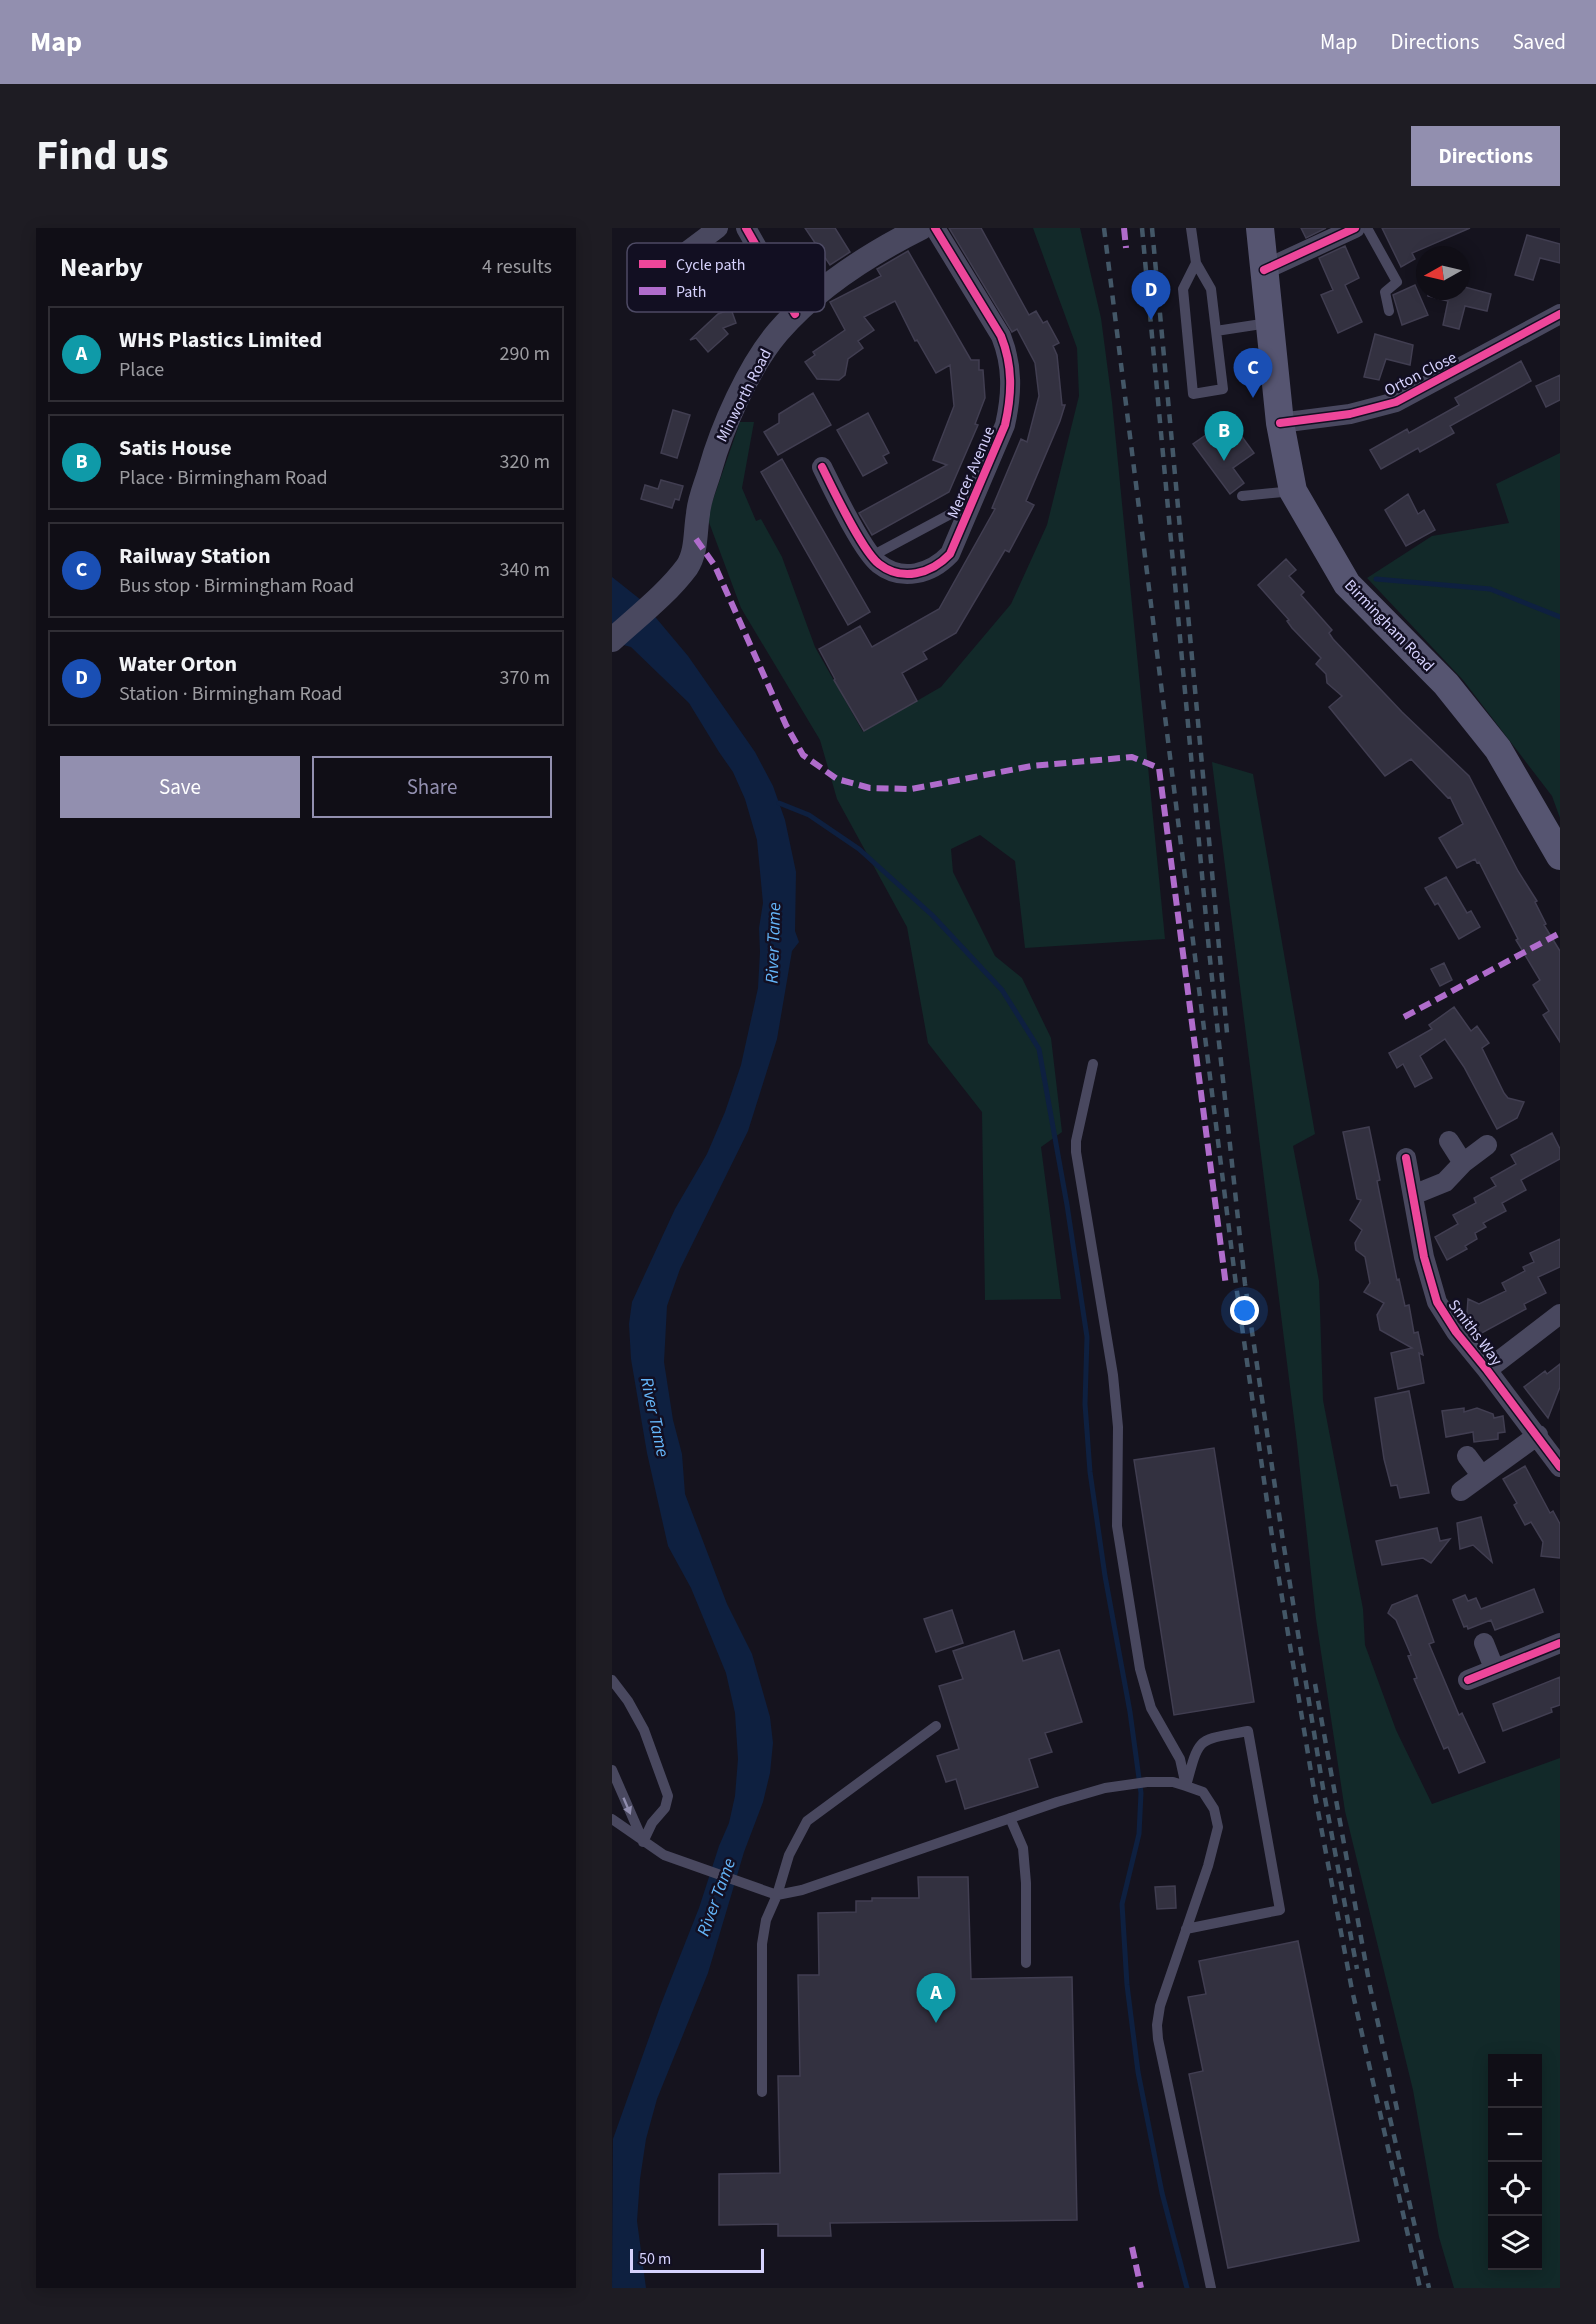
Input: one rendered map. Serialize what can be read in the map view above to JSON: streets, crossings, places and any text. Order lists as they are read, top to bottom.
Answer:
{
  "streets": {
    "main road": ["Birmingham Road"],
    "street": [
      "Orton Close",
      "Minworth Road",
      "Mercer Avenue",
      "Smiths Way"
    ]
  },
  "crossings": [
    ["Orton Close", "Birmingham Road"]
  ],
  "water": ["River Tame"],
  "legend": ["Cycle path", "Path"],
  "scale_bar": "50 m",
  "north": "left",
  "page": {
    "header": "Map",
    "nav": ["Map", "Directions", "Saved"],
    "title": "Find us",
    "buttons": [
      "Directions",
      ["Save", "Share"]
    ],
    "heading": ["Nearby", "4 results"],
    "pins": [
      "D",
      "C",
      "B",
      "A"
    ],
    "list": [
      {
        "mark": "A",
        "name": "WHS Plastics Limited",
        "note": "Place",
        "value": "290 m"
      },
      {
        "mark": "B",
        "name": "Satis House",
        "note": "Place · Birmingham Road",
        "value": "320 m"
      },
      {
        "mark": "C",
        "name": "Railway Station",
        "note": "Bus stop · Birmingham Road",
        "value": "340 m"
      },
      {
        "mark": "D",
        "name": "Water Orton",
        "note": "Station · Birmingham Road",
        "value": "370 m"
      }
    ],
    "map_buttons": ["+", "−"],
    "scale": "50 m"
  }
}
